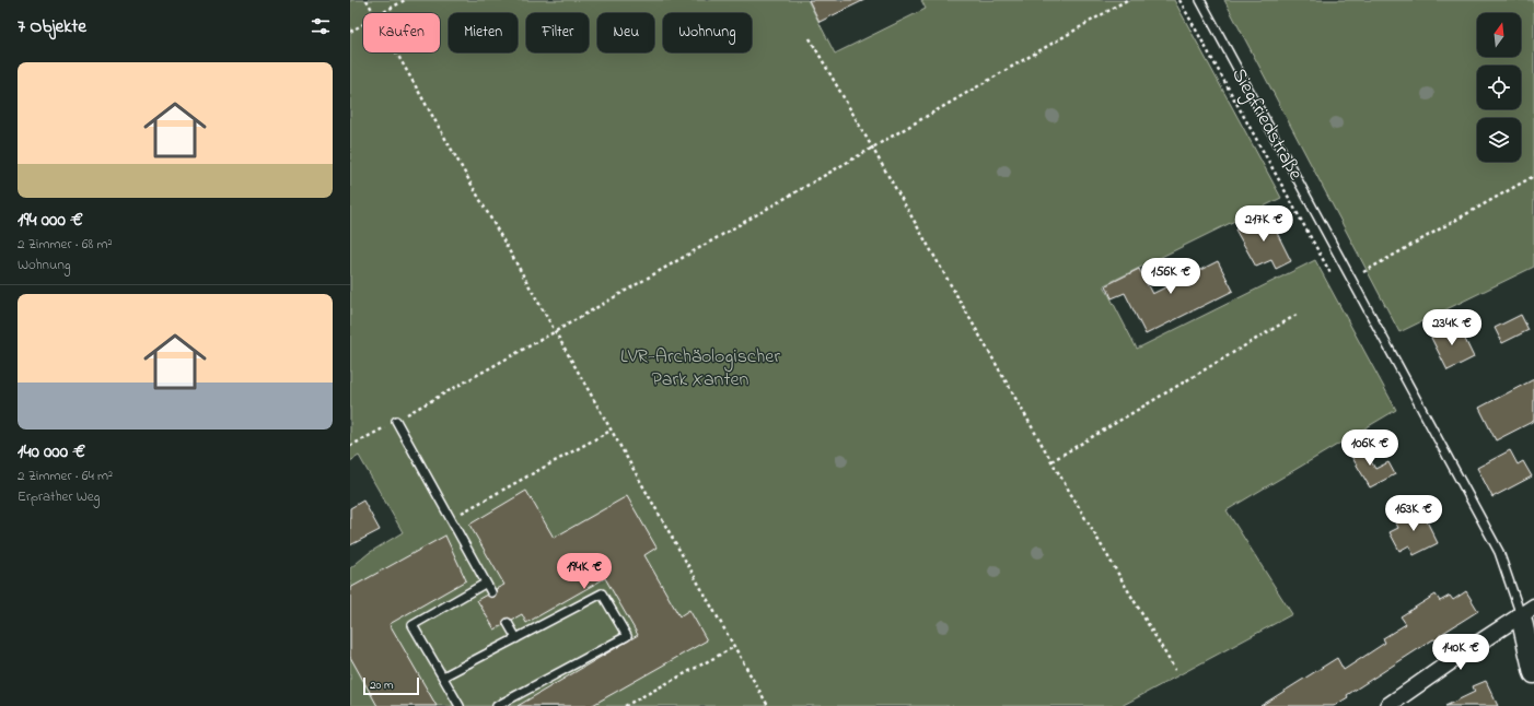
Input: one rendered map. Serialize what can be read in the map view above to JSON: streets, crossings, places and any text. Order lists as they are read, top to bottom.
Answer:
{
  "streets": {
    "street": ["Siegfriedstraße"]
  },
  "parks": ["LVR-Archäologischer Park Xanten"],
  "scale_bar": "20 m",
  "north": "top",
  "page": {
    "heading": "7 Objekte",
    "chip": [
      "Kaufen",
      "Mieten",
      "Filter",
      "Neu",
      "Wohnung"
    ],
    "list": [
      {
        "name": "194 000 €",
        "note": "2 Zimmer · 68 m² · Wohnung"
      },
      {
        "name": "140 000 €",
        "note": "2 Zimmer · 64 m² · Erprather Weg"
      }
    ],
    "price": [
      "217K €",
      "156K €",
      "234K €",
      "106K €",
      "163K €",
      "194K €",
      "140K €"
    ],
    "scale": "20 m"
  }
}
